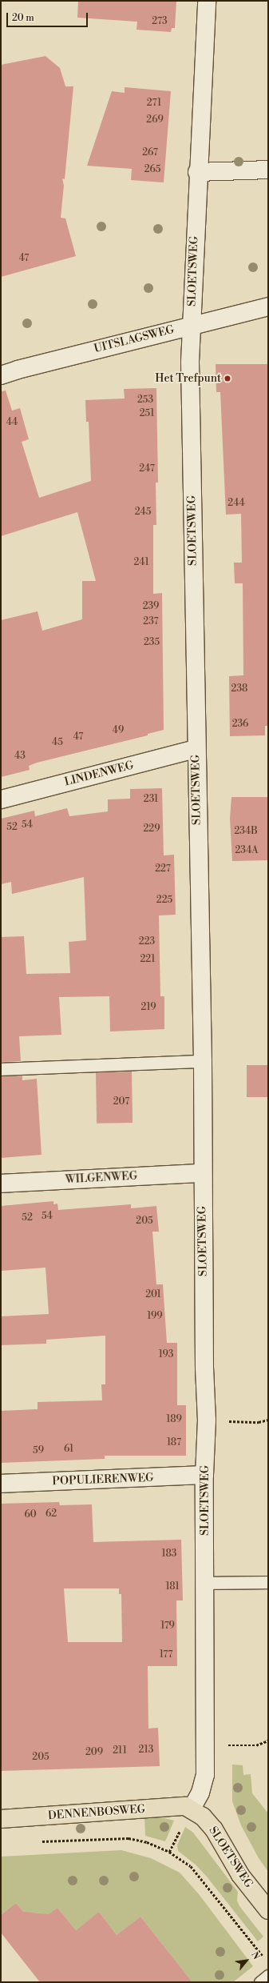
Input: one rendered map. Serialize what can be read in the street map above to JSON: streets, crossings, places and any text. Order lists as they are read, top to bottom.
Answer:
{
  "streets": {
    "main road": ["SLOETSWEG", "DENNENBOSWEG"],
    "street": [
      "UITSLAGSWEG",
      "LINDENWEG",
      "WILGENWEG",
      "POPULIERENWEG"
    ]
  },
  "crossings": [
    ["SLOETSWEG", "UITSLAGSWEG"],
    ["SLOETSWEG", "LINDENWEG"],
    ["SLOETSWEG", "WILGENWEG"],
    ["SLOETSWEG", "POPULIERENWEG"],
    ["SLOETSWEG", "DENNENBOSWEG"]
  ],
  "places": ["Het Trefpunt"],
  "house_numbers": [
    "273",
    "271",
    "269",
    "267",
    "265",
    "47",
    "253",
    "251",
    "44",
    "247",
    "244",
    "245",
    "241",
    "239",
    "237",
    "235",
    "238",
    "236",
    "49",
    "47",
    "45",
    "43",
    "231",
    "54",
    "52",
    "229",
    "234B",
    "234A",
    "227",
    "225",
    "223",
    "221",
    "219",
    "207",
    "54",
    "52",
    "205",
    "201",
    "199",
    "193",
    "189",
    "187",
    "61",
    "59",
    "62",
    "60",
    "183",
    "181",
    "179",
    "177",
    "213",
    "211",
    "209",
    "205"
  ],
  "scale_bar": "20 m",
  "north": "top right"
}
